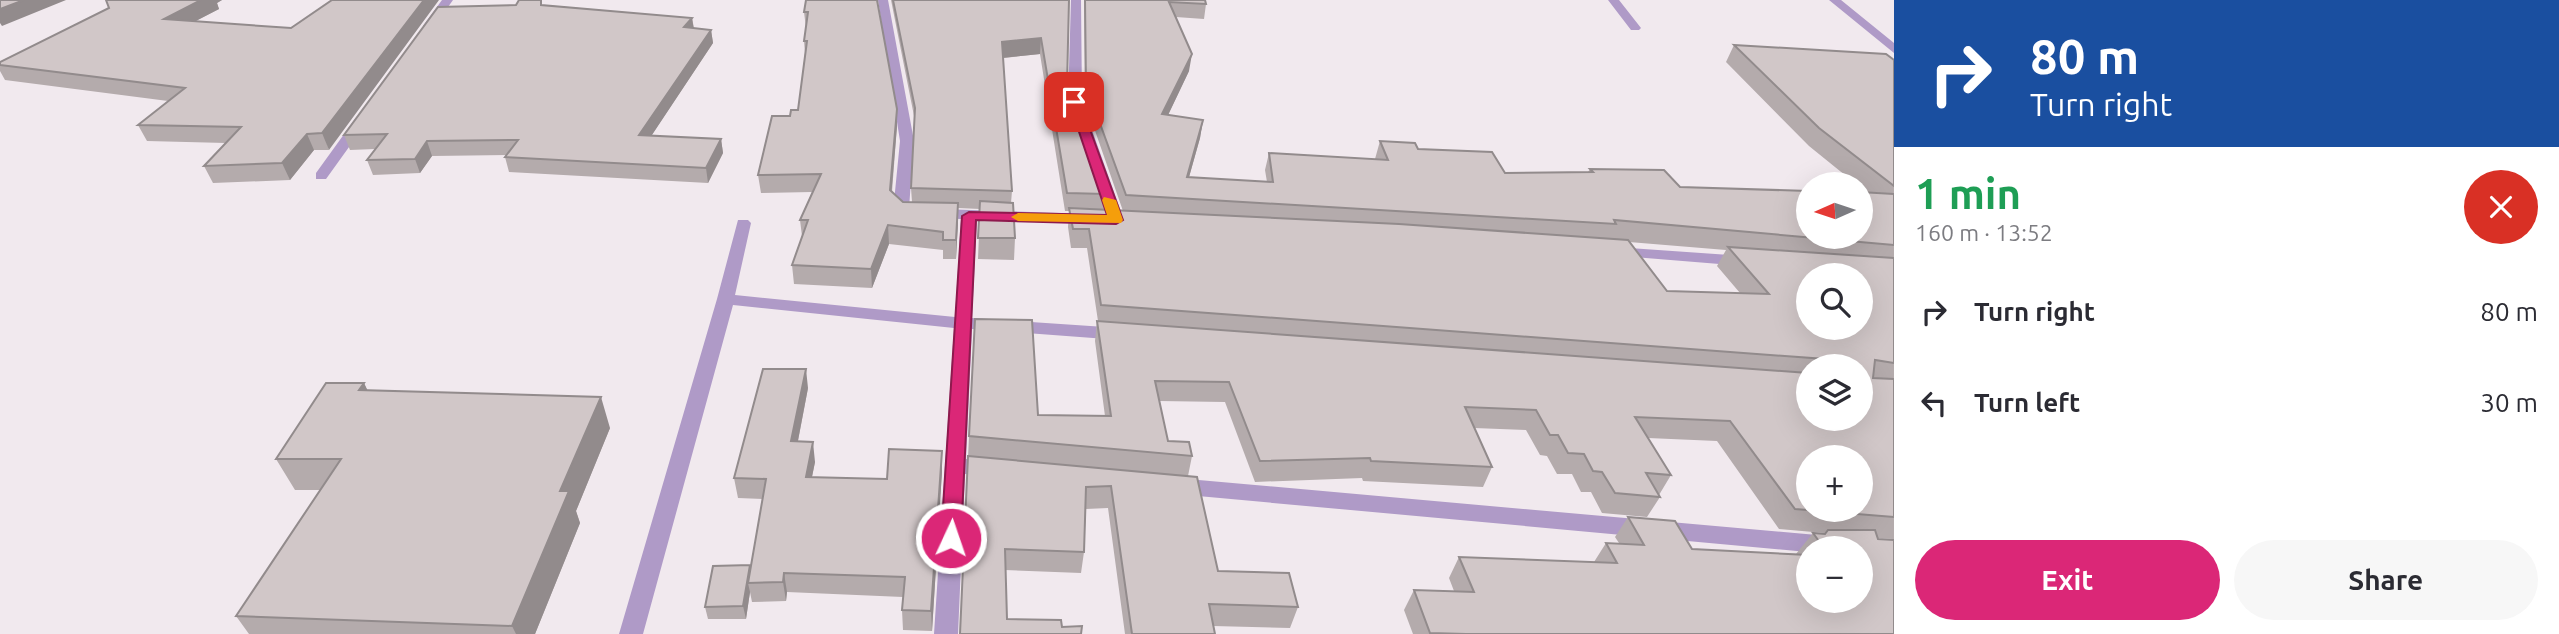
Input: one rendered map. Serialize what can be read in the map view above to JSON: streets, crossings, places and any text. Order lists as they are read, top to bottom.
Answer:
{
  "north": "left",
  "page": {
    "turn": ["80 m", "Turn right"],
    "heading": ["1 min", "160 m · 13:52"],
    "map_buttons": ["+", "−"],
    "list": [
      {
        "name": "Turn right",
        "value": "80 m"
      },
      {
        "name": "Turn left",
        "value": "30 m"
      }
    ],
    "buttons": ["Exit", "Share"]
  }
}
